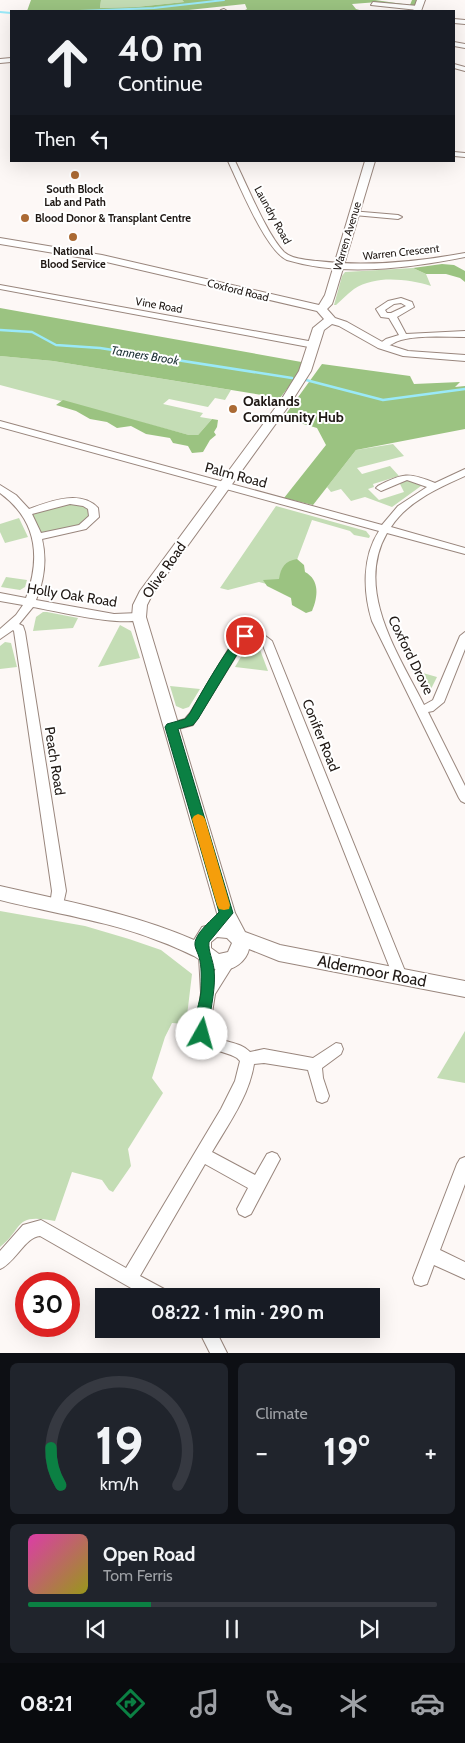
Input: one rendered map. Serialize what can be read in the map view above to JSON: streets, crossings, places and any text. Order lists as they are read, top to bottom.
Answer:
{
  "streets": {
    "street": [
      "Laundry Road",
      "Warren Avenue",
      "Warren Crescent",
      "Coxford Road",
      "Vine Road",
      "Palm Road",
      "Olive Road",
      "Holly Oak Road",
      "Coxford Drove",
      "Conifer Road",
      "Peach Road",
      "Aldermoor Road"
    ]
  },
  "crossings": [
    ["Laundry Road", "Warren Avenue"],
    ["Laundry Road", "Warren Crescent"],
    ["Warren Avenue", "Warren Crescent"],
    ["Warren Avenue", "Coxford Road"],
    ["Vine Road", "Olive Road"],
    ["Palm Road", "Olive Road"],
    ["Palm Road", "Coxford Drove"],
    ["Olive Road", "Holly Oak Road"],
    ["Olive Road", "Conifer Road"],
    ["Olive Road", "Aldermoor Road"],
    ["Conifer Road", "Aldermoor Road"]
  ],
  "water": ["Tanners Brook"],
  "places": [
    "South Block Lab and Path",
    "Blood Donor & Transplant Centre",
    "National Blood Service",
    "Oaklands Community Hub"
  ],
  "page": {
    "turn": ["40 m", "Continue"],
    "then": "Then",
    "limit": "30",
    "trip": "08:22 · 1 min · 290 m",
    "tile": "Climate",
    "heat": ["−", "19°", "+"],
    "song": ["Open Road", "Tom Ferris"],
    "tabs": "08:21",
    "gauge": ["19", "km/h"]
  }
}
